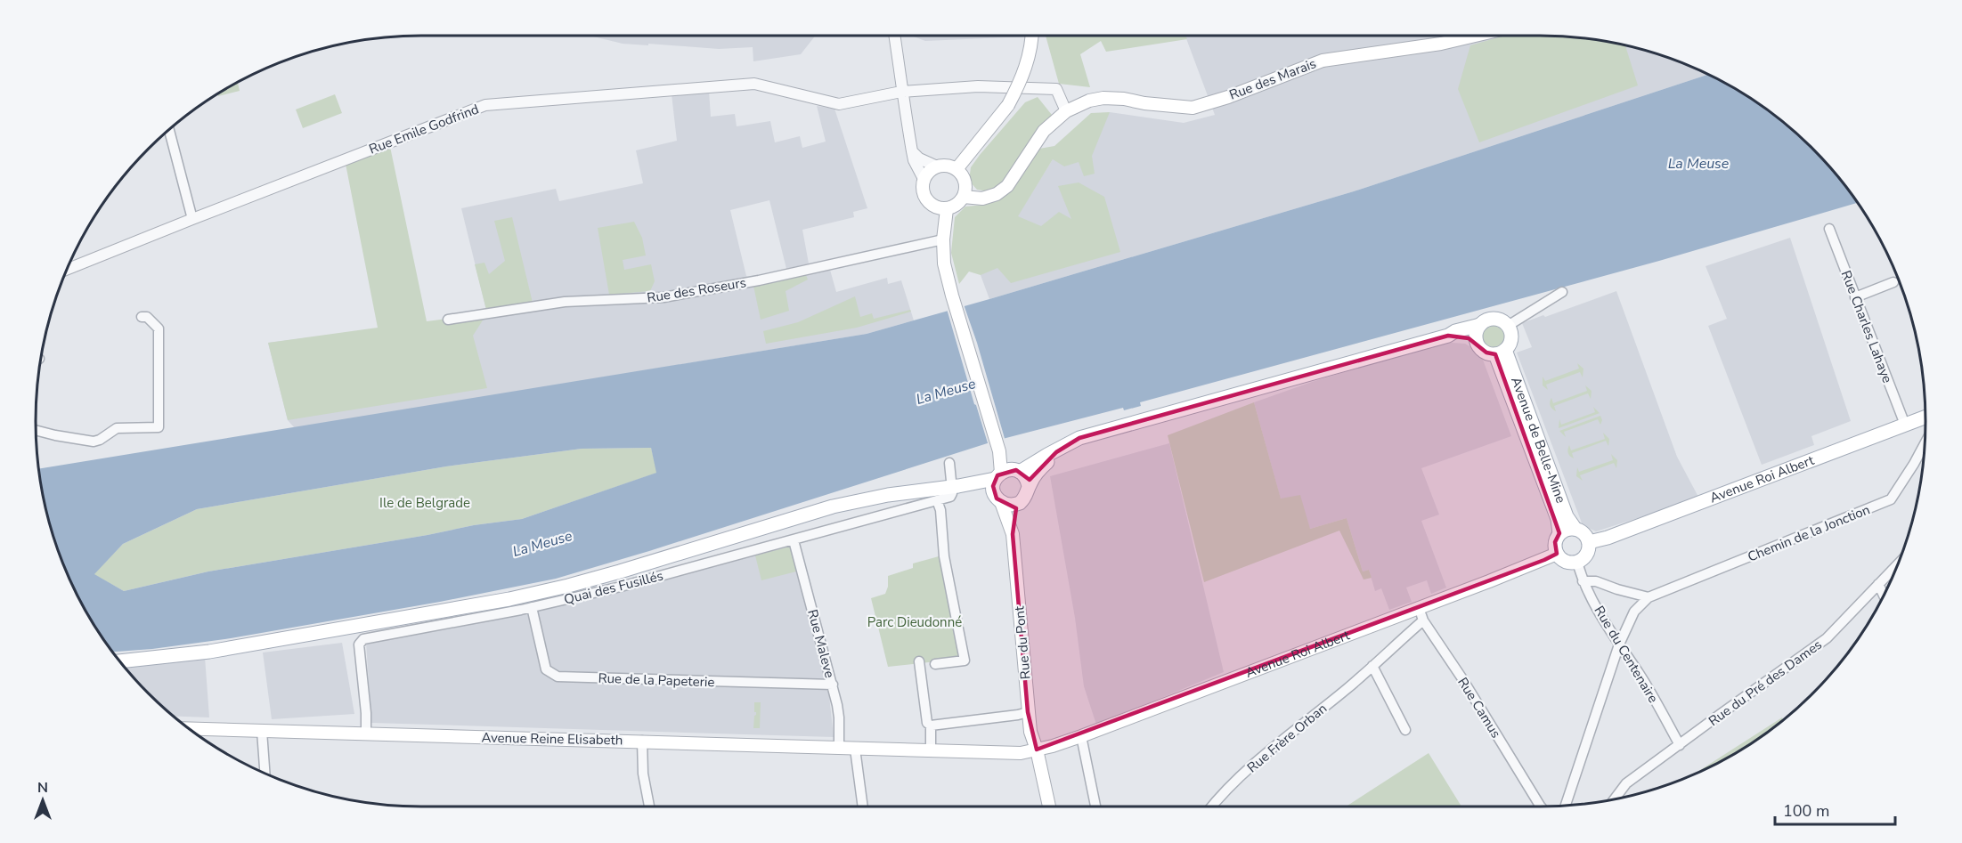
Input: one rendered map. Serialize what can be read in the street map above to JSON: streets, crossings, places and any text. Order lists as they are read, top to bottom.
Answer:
{
  "streets": {
    "main road": [
      "Rue des Marais",
      "Avenue de Belle-Mine",
      "Avenue Roi Albert",
      "Rue du Pont",
      "Avenue Reine Elisabeth"
    ],
    "street": [
      "Rue Emile Godfrind",
      "Rue des Roseurs",
      "Rue Charles Lahaye",
      "Chemin de la Jonction",
      "Quai des Fusillés",
      "Rue Maleve",
      "Rue du Centenaire",
      "Rue de la Papeterie",
      "Rue du Pré des Dames",
      "Rue Camus",
      "Rue Frère Orban"
    ]
  },
  "crossings": [
    ["Rue des Marais", "Rue du Pont"],
    ["Rue des Roseurs", "Rue du Pont"],
    ["Rue Charles Lahaye", "Avenue Roi Albert"],
    ["Avenue de Belle-Mine", "Avenue Roi Albert"],
    ["Avenue de Belle-Mine", "Rue du Centenaire"],
    ["Avenue Roi Albert", "Rue du Pont"],
    ["Avenue Roi Albert", "Rue du Centenaire"],
    ["Avenue Roi Albert", "Rue Camus"],
    ["Avenue Roi Albert", "Avenue Reine Elisabeth"],
    ["Chemin de la Jonction", "Rue du Centenaire"],
    ["Quai des Fusillés", "Rue Maleve"],
    ["Quai des Fusillés", "Rue de la Papeterie"],
    ["Quai des Fusillés", "Avenue Reine Elisabeth"],
    ["Rue du Pont", "Avenue Reine Elisabeth"],
    ["Rue Maleve", "Rue de la Papeterie"],
    ["Rue Maleve", "Avenue Reine Elisabeth"],
    ["Rue du Centenaire", "Rue du Pré des Dames"],
    ["Rue Camus", "Rue Frère Orban"]
  ],
  "water": ["La Meuse"],
  "parks": ["Ile de Belgrade", "Parc Dieudonné"],
  "scale_bar": "100 m",
  "north": "top"
}
